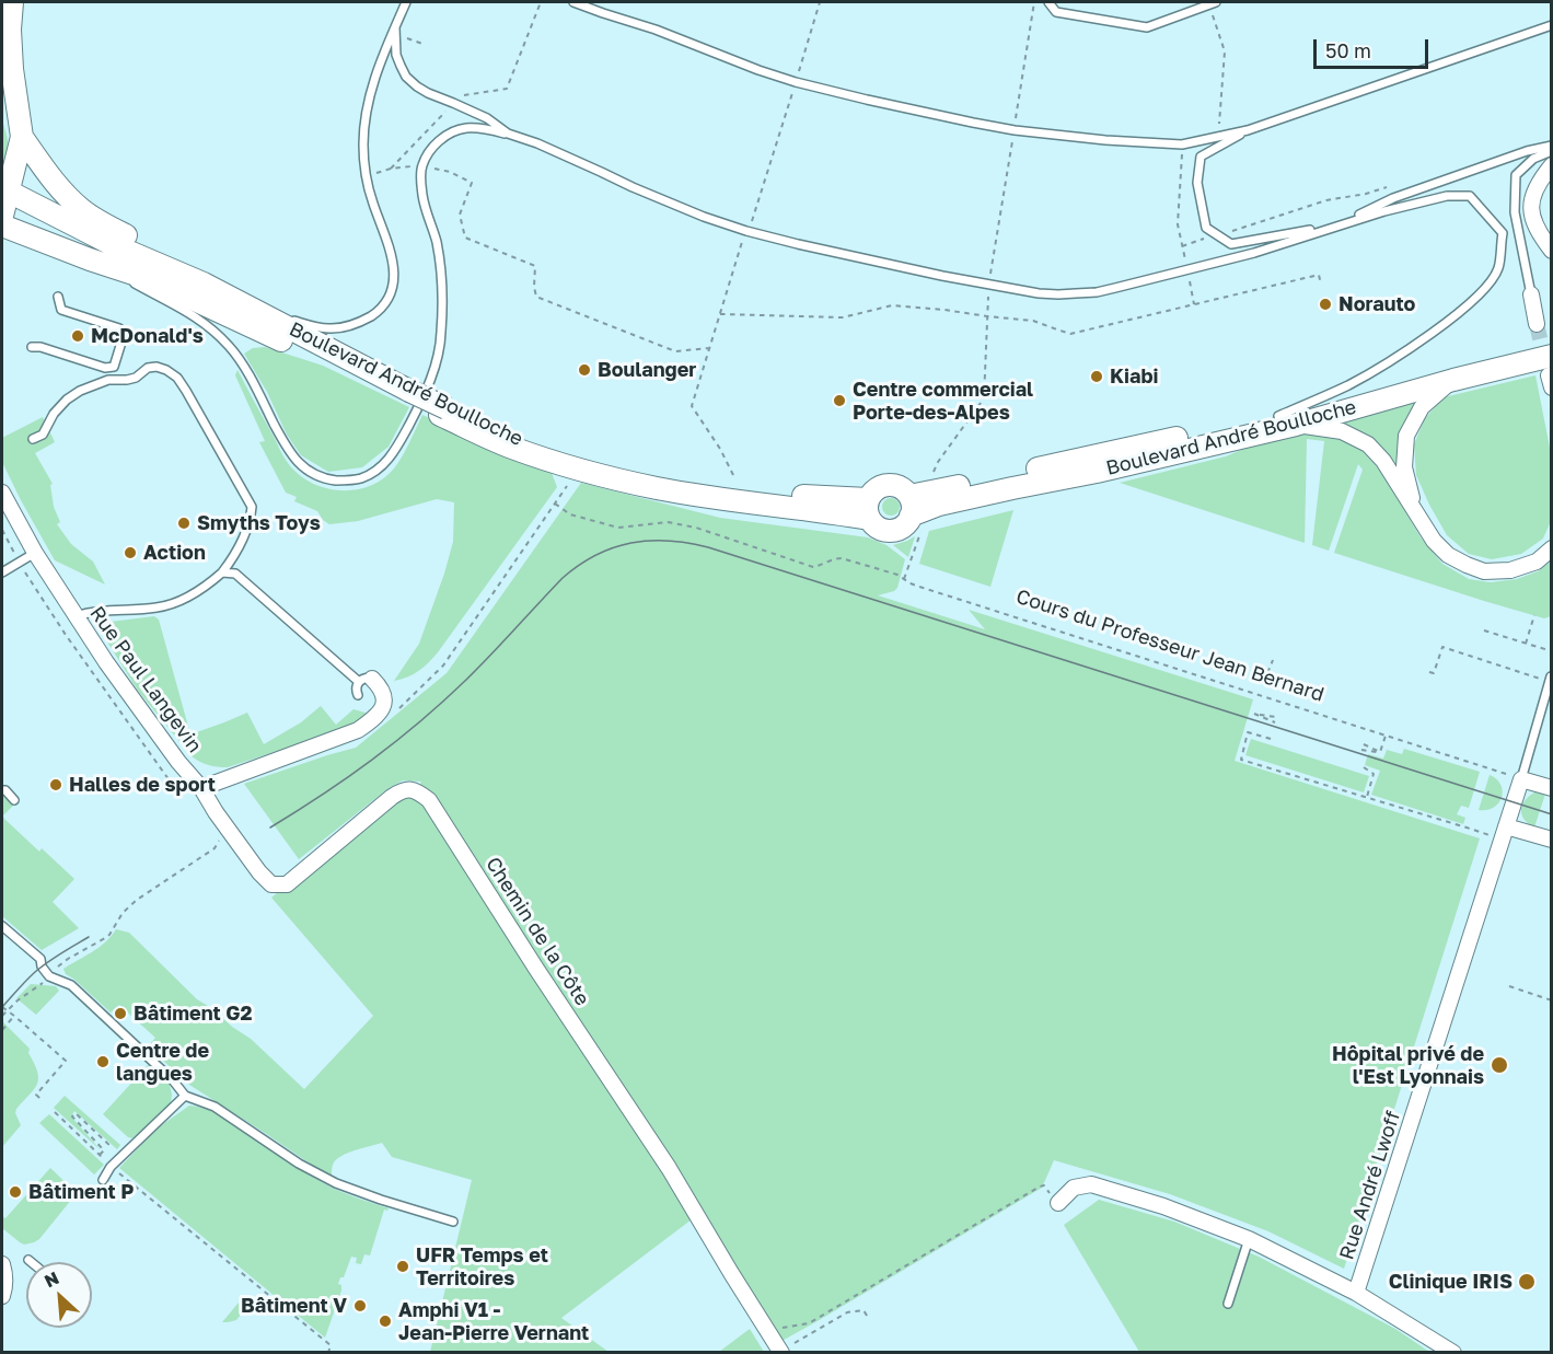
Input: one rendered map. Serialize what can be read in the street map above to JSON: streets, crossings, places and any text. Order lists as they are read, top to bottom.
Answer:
{
  "streets": {
    "main road": ["Boulevard André Boulloche"],
    "street": ["Rue Paul Langevin", "Chemin de la Côte", "Rue André Lwoff"],
    "path": ["Cours du Professeur Jean Bernard"]
  },
  "crossings": [
    ["Cours du Professeur Jean Bernard", "Rue André Lwoff"],
    ["Rue Paul Langevin", "Chemin de la Côte"]
  ],
  "places": [
    "Norauto",
    "McDonald's",
    "Boulanger",
    "Kiabi",
    "Centre commercial Porte-des-Alpes",
    "Smyths Toys",
    "Action",
    "Halles de sport",
    "Bâtiment G2",
    "Centre de langues",
    "Hôpital privé de l'Est Lyonnais",
    "Bâtiment P",
    "UFR Temps et Territoires",
    "Clinique IRIS",
    "Bâtiment V",
    "Amphi V1 - Jean-Pierre Vernant"
  ],
  "scale_bar": "50 m",
  "north": "top left"
}
